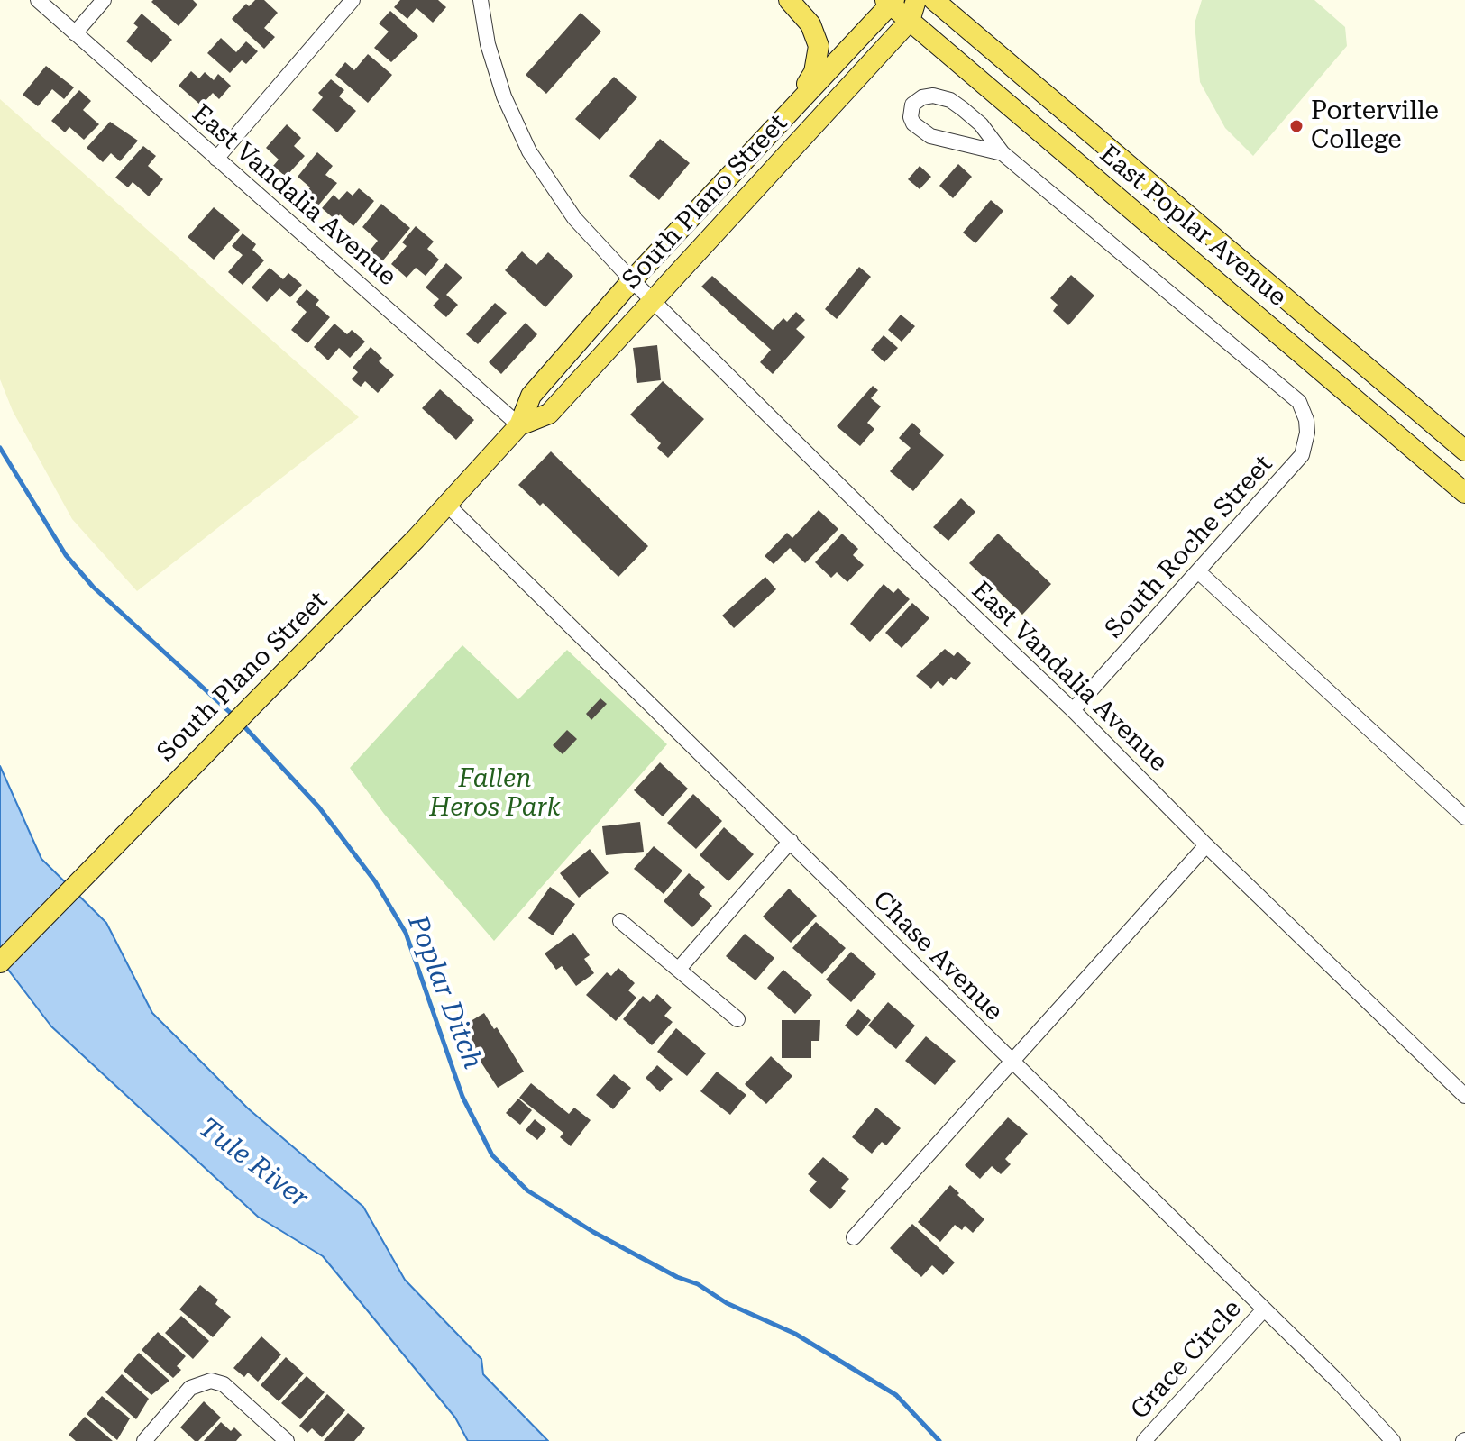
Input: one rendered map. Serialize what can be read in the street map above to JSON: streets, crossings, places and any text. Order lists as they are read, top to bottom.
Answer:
{
  "streets": {
    "main road": ["South Plano Street", "East Poplar Avenue"],
    "street": [
      "East Vandalia Avenue",
      "South Roche Street",
      "Chase Avenue",
      "Grace Circle"
    ]
  },
  "crossings": [
    ["East Vandalia Avenue", "South Plano Street"],
    ["East Vandalia Avenue", "South Roche Street"],
    ["South Plano Street", "East Poplar Avenue"],
    ["South Plano Street", "Chase Avenue"],
    ["Chase Avenue", "Grace Circle"]
  ],
  "water": ["Poplar Ditch", "Tule River"],
  "parks": ["Fallen Heros Park"],
  "places": ["Porterville College"]
}
